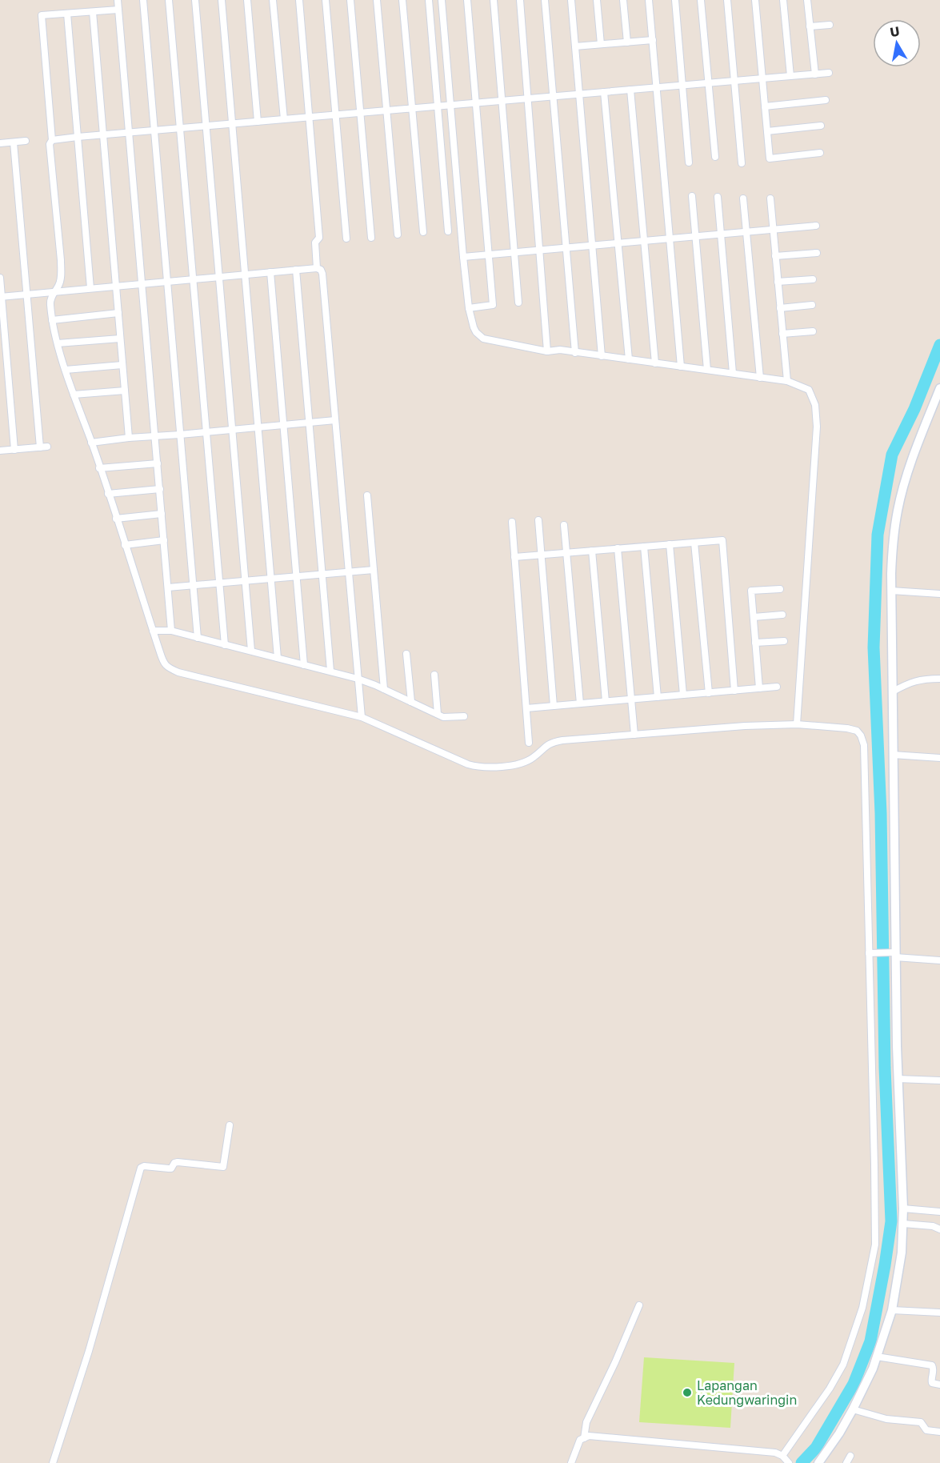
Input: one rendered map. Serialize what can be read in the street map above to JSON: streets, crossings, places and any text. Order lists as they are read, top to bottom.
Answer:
{
  "places": ["Lapangan Kedungwaringin"],
  "north": "top"
}
